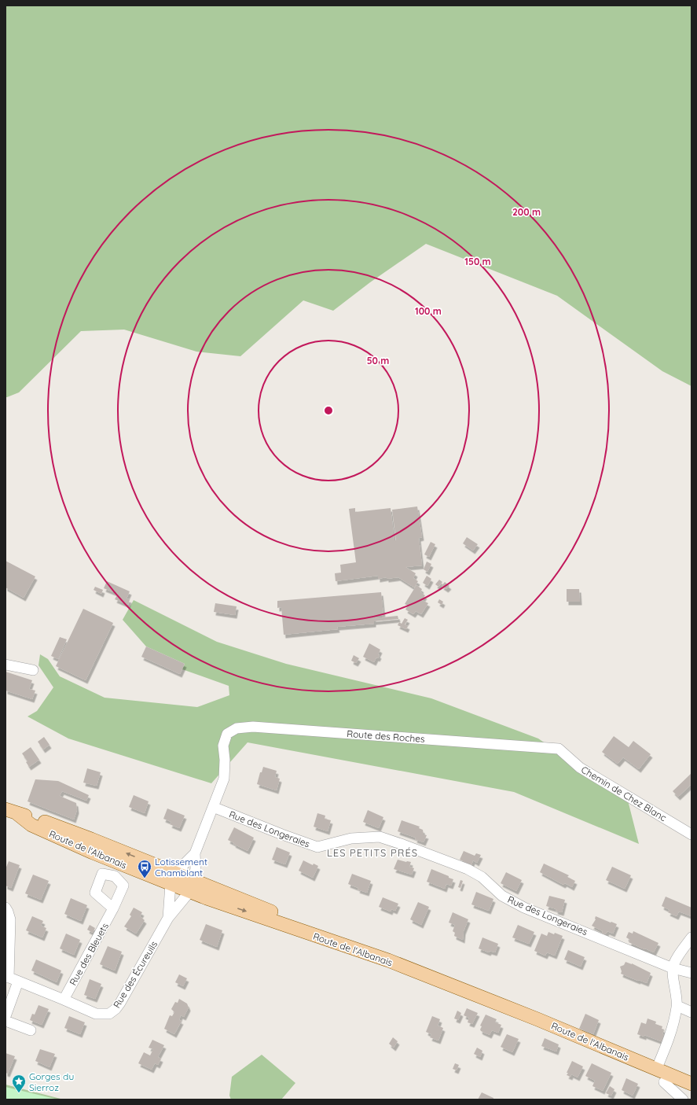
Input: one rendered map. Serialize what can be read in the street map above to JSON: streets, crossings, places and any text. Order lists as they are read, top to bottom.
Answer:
{
  "streets": {
    "main road": ["Route de l'Albanais"],
    "street": [
      "Route des Roches",
      "Chemin de Chez Blanc",
      "Rue des Longeraies",
      "Rue des Bleuets",
      "Rue des Écureuils"
    ]
  },
  "crossings": [
    ["Route des Roches", "Chemin de Chez Blanc"],
    ["Route des Roches", "Rue des Longeraies"],
    ["Route de l'Albanais", "Rue des Écureuils"],
    ["Rue des Bleuets", "Rue des Écureuils"]
  ],
  "districts": ["LES PETITS PRÉS"],
  "places": {
    "bus stop": ["Lotissement Chamblant"],
    "place": ["Gorges du Sierroz"]
  },
  "rings": [
    "200 m",
    "150 m",
    "100 m",
    "50 m"
  ]
}
